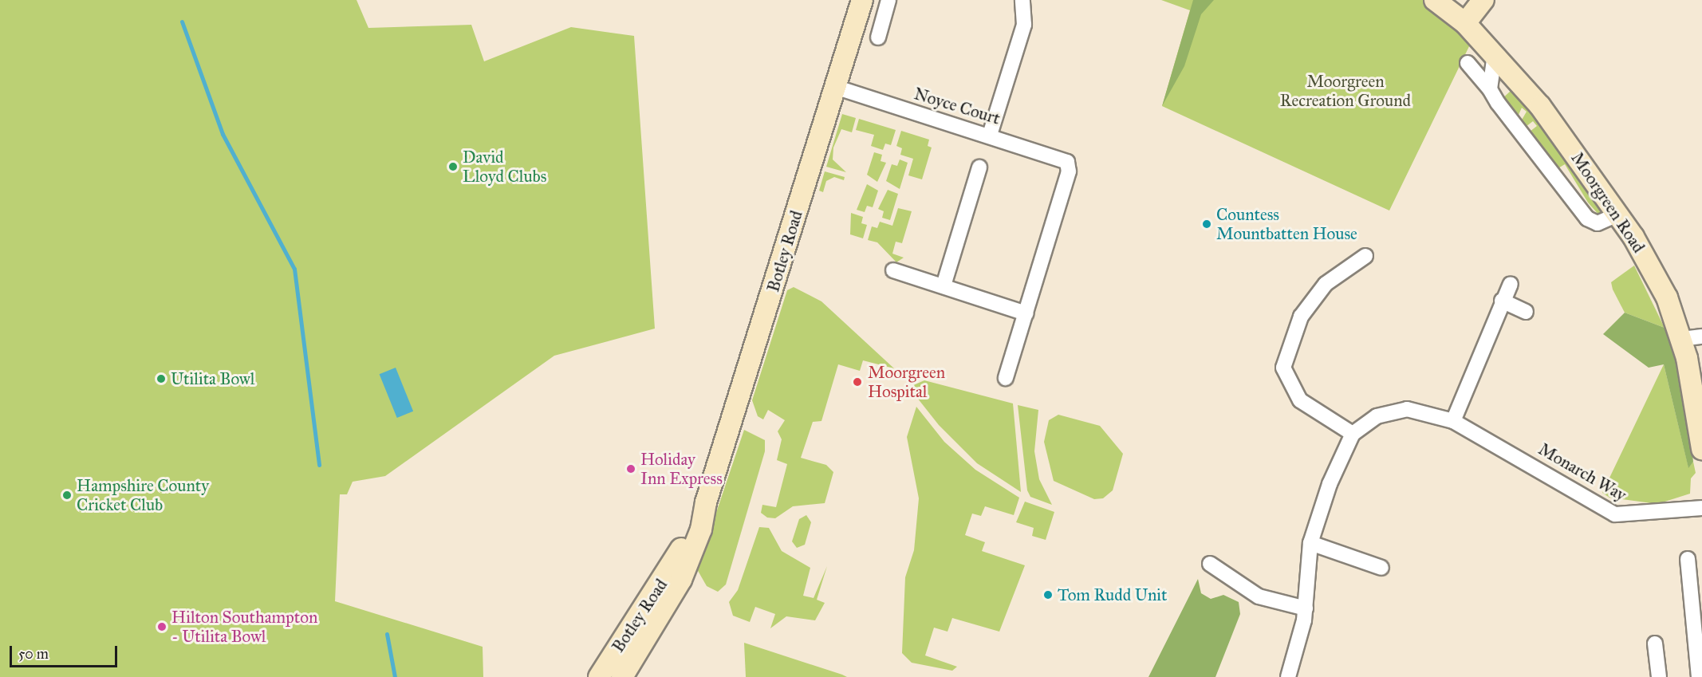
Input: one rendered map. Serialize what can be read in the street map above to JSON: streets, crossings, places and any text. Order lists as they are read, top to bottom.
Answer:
{
  "streets": {
    "main road": ["Moorgreen Road", "Botley Road"],
    "street": ["Noyce Court", "Monarch Way"]
  },
  "crossings": [
    ["Noyce Court", "Botley Road"]
  ],
  "parks": ["Moorgreen Recreation Ground"],
  "places": [
    "David Lloyd Clubs",
    "Countess Mountbatten House",
    "Utilita Bowl",
    "Moorgreen Hospital",
    "Holiday Inn Express",
    "Hampshire County Cricket Club",
    "Tom Rudd Unit",
    "Hilton Southampton - Utilita Bowl"
  ],
  "scale_bar": "50 m"
}
